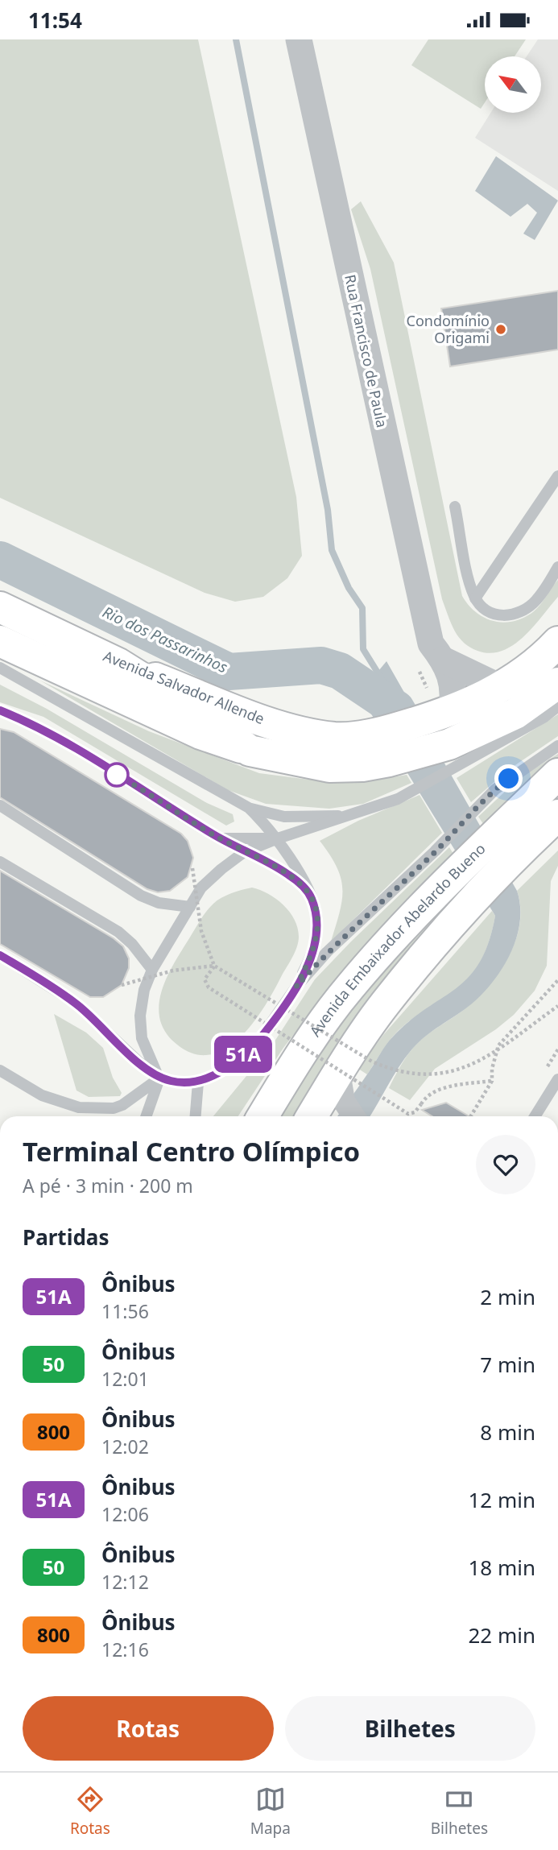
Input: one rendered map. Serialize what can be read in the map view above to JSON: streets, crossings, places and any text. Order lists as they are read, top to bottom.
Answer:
{
  "streets": {
    "main road": ["Avenida Salvador Allende", "Avenida Embaixador Abelardo Bueno"],
    "street": ["Rua Francisco de Paula"]
  },
  "crossings": [
    ["Rua Francisco de Paula", "Avenida Salvador Allende"]
  ],
  "water": ["Rio dos Passarinhos"],
  "places": ["Condomínio Origami"],
  "lines": ["bus line 51A"],
  "north": "top left",
  "page": {
    "status": "11:54",
    "on_map": "51A",
    "heading": [
      ["Terminal Centro Olímpico", "A pé · 3 min · 200 m"],
      "Partidas"
    ],
    "list": [
      {
        "mark": "51A",
        "name": "Ônibus",
        "note": "11:56",
        "value": "2 min"
      },
      {
        "mark": "50",
        "name": "Ônibus",
        "note": "12:01",
        "value": "7 min"
      },
      {
        "mark": "800",
        "name": "Ônibus",
        "note": "12:02",
        "value": "8 min"
      },
      {
        "mark": "51A",
        "name": "Ônibus",
        "note": "12:06",
        "value": "12 min"
      },
      {
        "mark": "50",
        "name": "Ônibus",
        "note": "12:12",
        "value": "18 min"
      },
      {
        "mark": "800",
        "name": "Ônibus",
        "note": "12:16",
        "value": "22 min"
      }
    ],
    "buttons": ["Rotas", "Bilhetes"],
    "tabs": ["Rotas", "Mapa", "Bilhetes"]
  }
}
